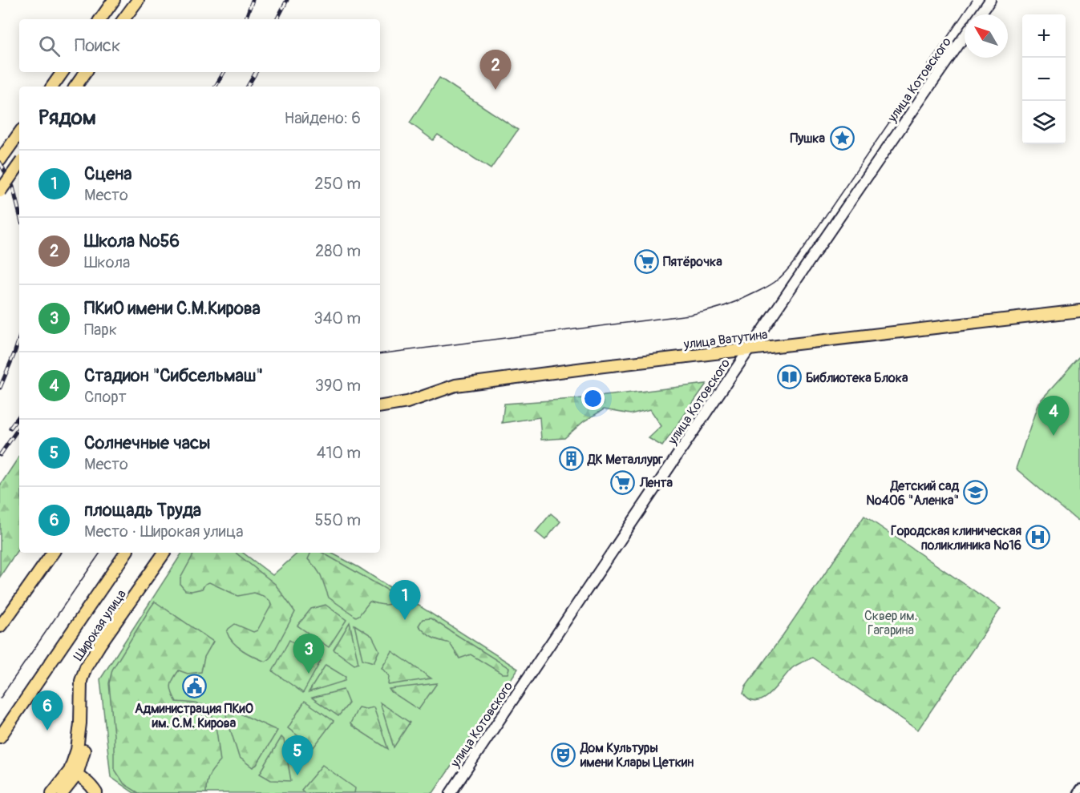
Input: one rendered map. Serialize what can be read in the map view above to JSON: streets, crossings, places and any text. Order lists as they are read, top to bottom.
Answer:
{
  "streets": {
    "main road": ["улица Котовского", "улица Ватутина", "Широкая улица"]
  },
  "crossings": [
    ["улица Котовского", "улица Ватутина"]
  ],
  "parks": ["Сквер им. Гагарина"],
  "places": {
    "place": ["Пушка"],
    "supermarket": ["Пятёрочка", "Лента"],
    "library": ["Библиотека Блока"],
    "building": ["ДК Металлург"],
    "school or university": ["Детский сад №406 \"Аленка\""],
    "hospital": ["Городская клиническая поликлиника №16"],
    "public building": ["Администрация ПКиО им. С.М. Кирова"],
    "theatre": ["Дом Культуры имени Клары Цеткин"]
  },
  "north": "top left",
  "page": {
    "map_buttons": ["+", "−"],
    "search": "Поиск",
    "pins": [
      "2",
      "4",
      "1",
      "3",
      "6",
      "5"
    ],
    "heading": ["Рядом", "Найдено: 6"],
    "list": [
      {
        "mark": "1",
        "name": "Сцена",
        "note": "Место",
        "value": "250 m"
      },
      {
        "mark": "2",
        "name": "Школа №56",
        "note": "Школа",
        "value": "280 m"
      },
      {
        "mark": "3",
        "name": "ПКиО имени С.М.Кирова",
        "note": "Парк",
        "value": "340 m"
      },
      {
        "mark": "4",
        "name": "Стадион \"Сибсельмаш\"",
        "note": "Спорт",
        "value": "390 m"
      },
      {
        "mark": "5",
        "name": "Солнечные часы",
        "note": "Место",
        "value": "410 m"
      },
      {
        "mark": "6",
        "name": "площадь Труда",
        "note": "Место · Широкая улица",
        "value": "550 m"
      }
    ]
  }
}
